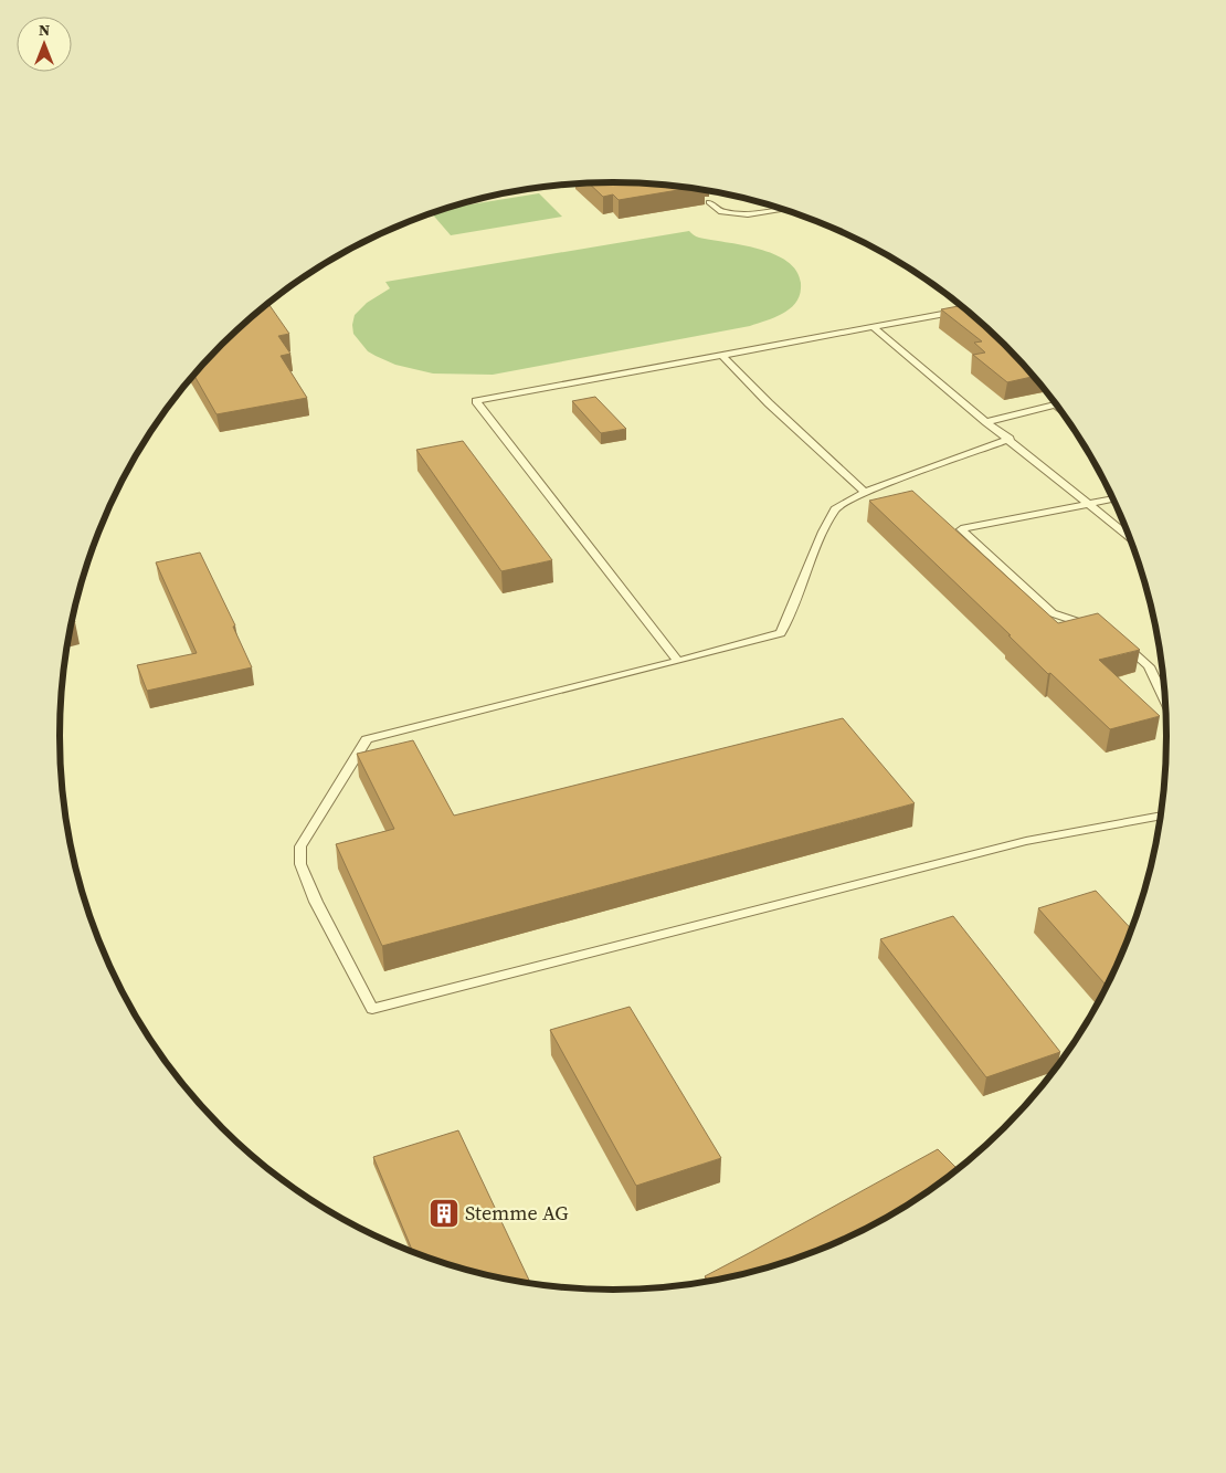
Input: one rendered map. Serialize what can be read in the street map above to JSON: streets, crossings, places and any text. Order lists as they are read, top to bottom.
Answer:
{
  "places": {
    "building": ["Stemme AG"]
  },
  "north": "top"
}
